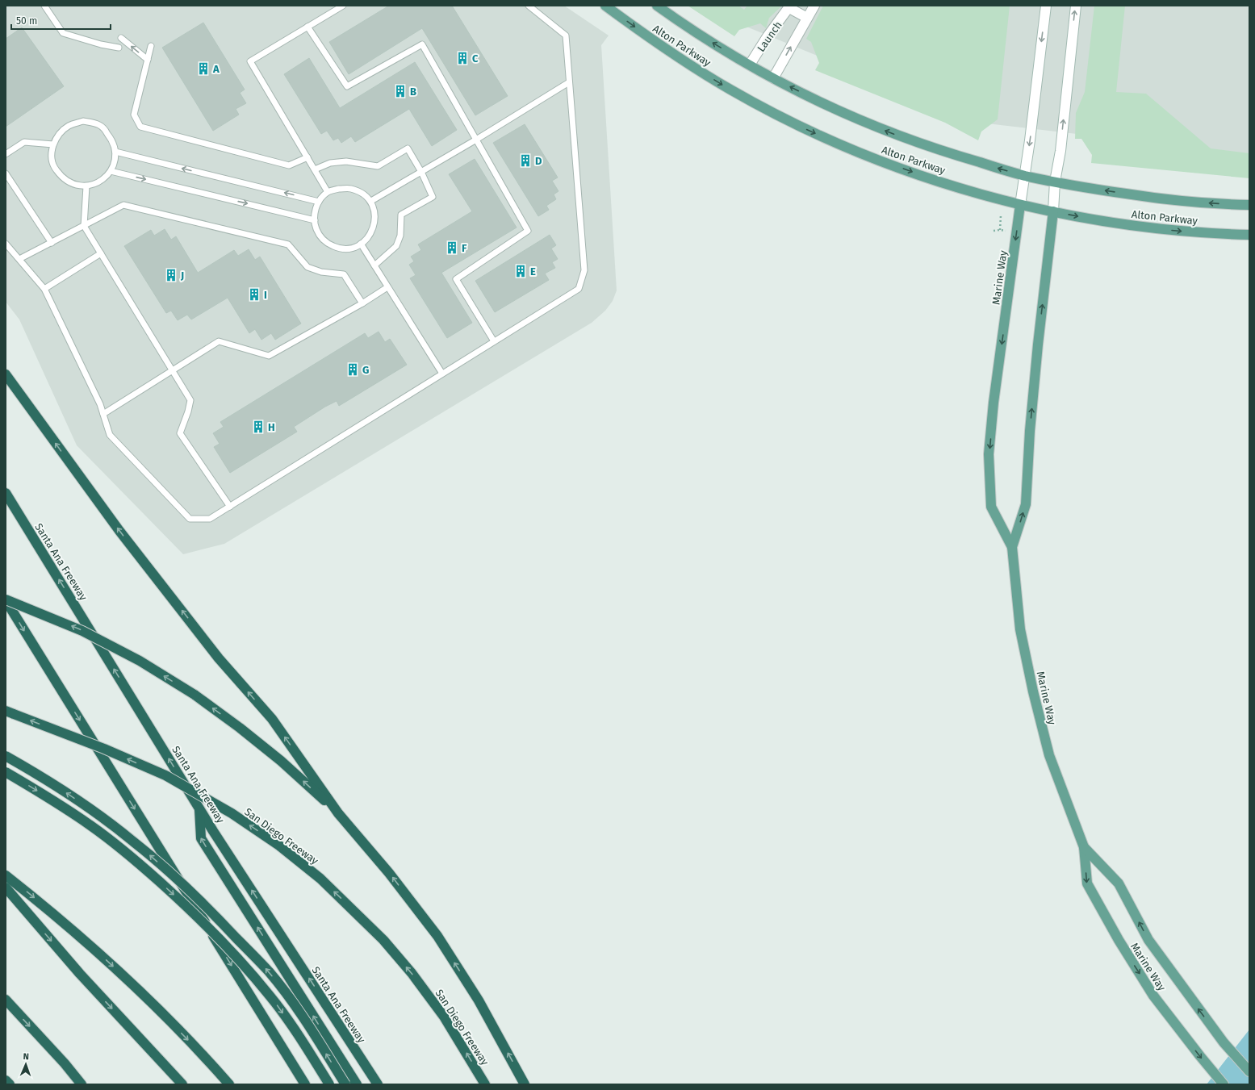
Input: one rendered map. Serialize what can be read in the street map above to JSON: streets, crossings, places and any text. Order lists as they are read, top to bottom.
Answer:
{
  "streets": {
    "highway": ["Santa Ana Freeway", "San Diego Freeway"],
    "main road": ["Launch", "Alton Parkway", "Marine Way"]
  },
  "crossings": [
    ["Launch", "Alton Parkway"],
    ["Alton Parkway", "Marine Way"]
  ],
  "places": {
    "building": [
      "C",
      "A",
      "B",
      "D",
      "F",
      "E",
      "J",
      "I",
      "G",
      "H"
    ]
  },
  "scale_bar": "50 m",
  "north": "top"
}
